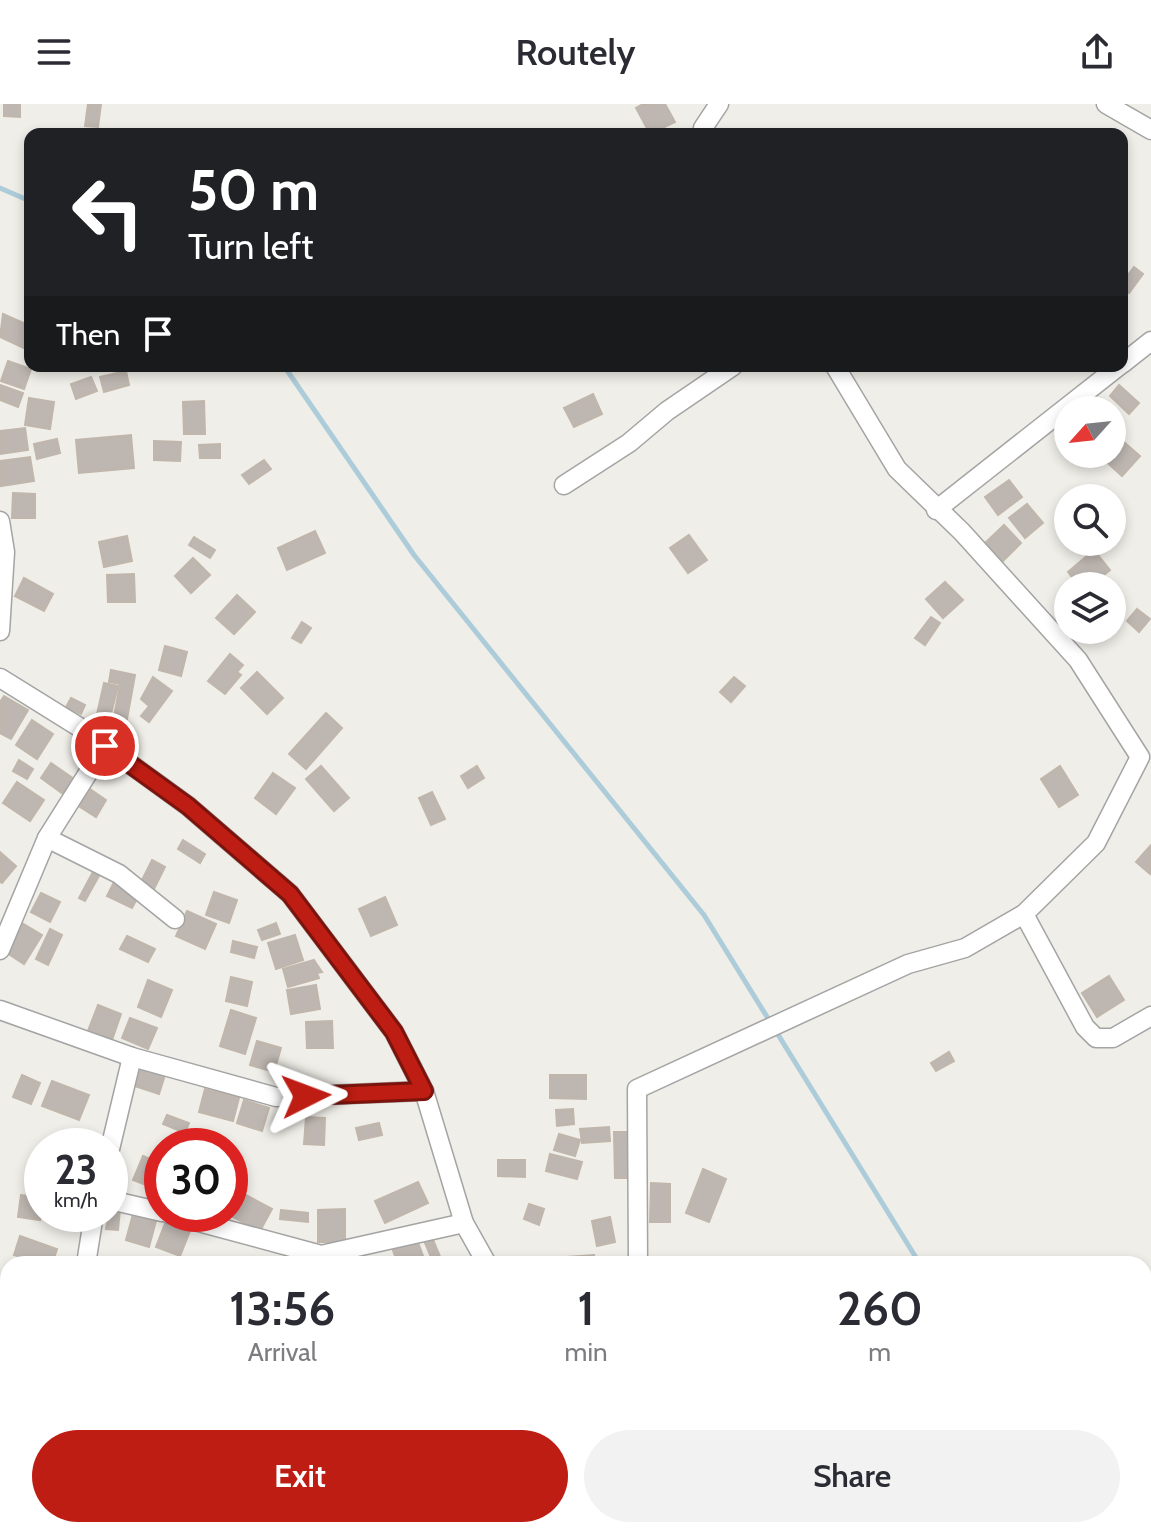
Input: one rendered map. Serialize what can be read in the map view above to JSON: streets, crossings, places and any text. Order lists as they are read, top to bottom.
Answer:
{
  "north": "bottom left",
  "page": {
    "header": "Routely",
    "turn": ["50 m", "Turn left"],
    "then": "Then",
    "speed": "23 km/h",
    "limit": "30",
    "eta": [
      "13:56",
      "Arrival",
      "1",
      "min",
      "260",
      "m"
    ],
    "buttons": ["Exit", "Share"]
  }
}
